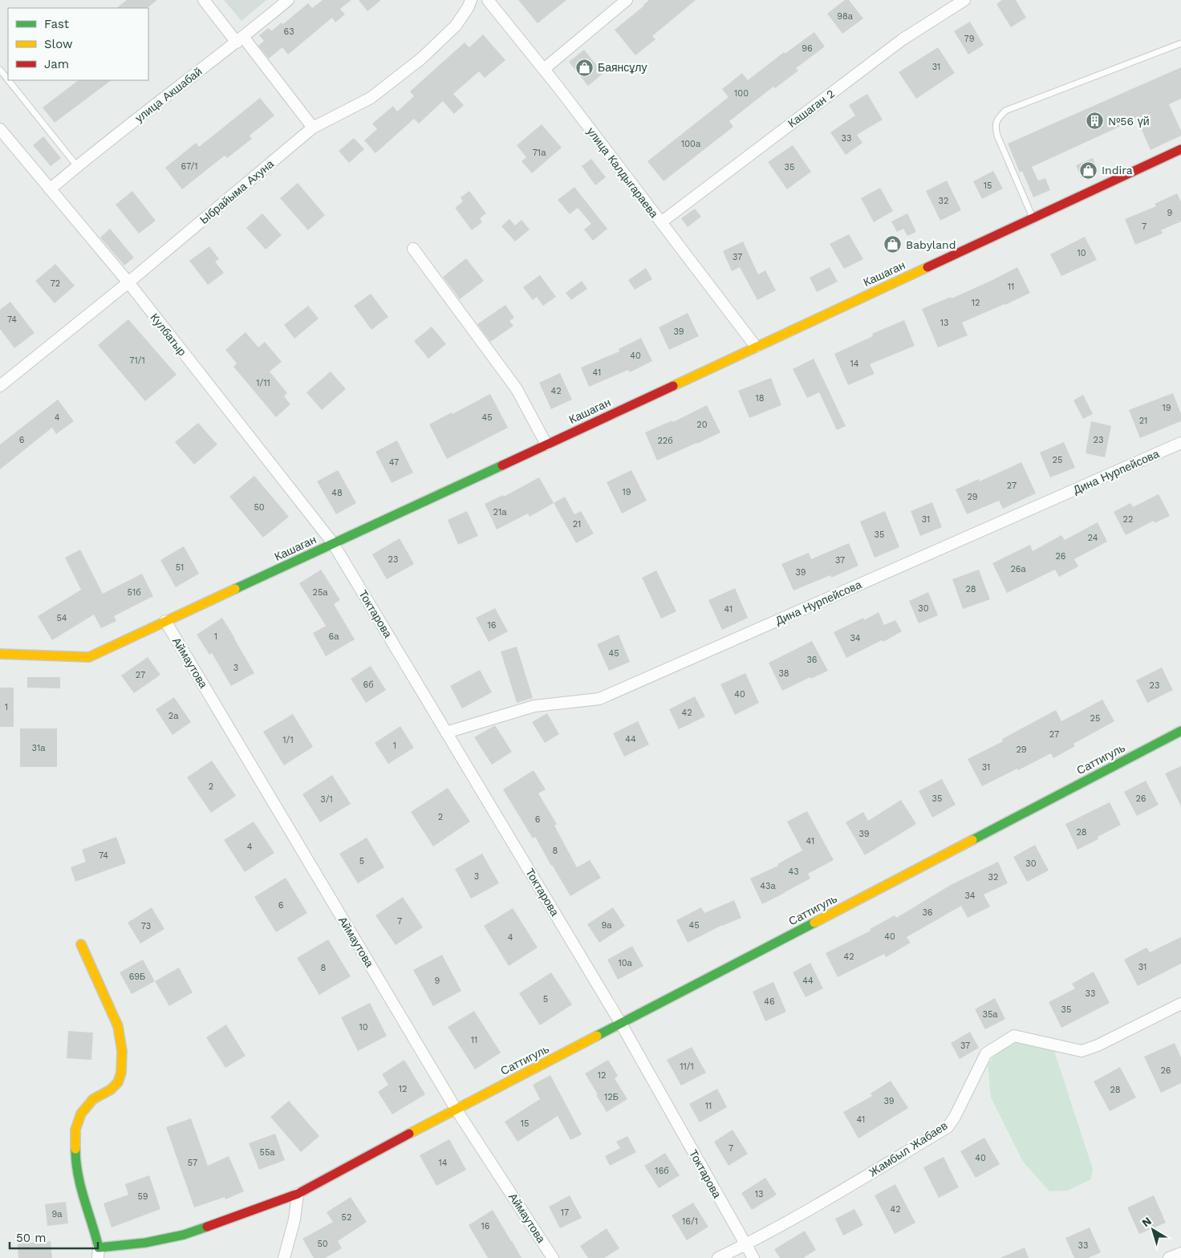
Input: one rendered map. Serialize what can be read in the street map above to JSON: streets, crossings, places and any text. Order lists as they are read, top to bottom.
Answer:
{
  "streets": {
    "street": [
      "улица Акшабай",
      "Кашаган 2",
      "улица Калдыгараева",
      "Ыбрайыма Ахуна",
      "Кашаган",
      "Кулбатыр",
      "Дина Нурпейсова",
      "Токтарова",
      "Аймаутова",
      "Саттигуль",
      "Жамбыл Жабаев"
    ]
  },
  "crossings": [
    ["улица Акшабай", "Кулбатыр"],
    ["Кашаган 2", "улица Калдыгараева"],
    ["улица Калдыгараева", "Кашаган"],
    ["Ыбрайыма Ахуна", "Кулбатыр"],
    ["Кашаган", "Кулбатыр"],
    ["Кашаган", "Токтарова"],
    ["Кашаган", "Аймаутова"],
    ["Кулбатыр", "Токтарова"],
    ["Дина Нурпейсова", "Токтарова"],
    ["Токтарова", "Саттигуль"],
    ["Токтарова", "Жамбыл Жабаев"],
    ["Аймаутова", "Саттигуль"]
  ],
  "places": {
    "shop": ["Баянсұлу", "Indira", "Babyland"],
    "building": ["№56 үй"]
  },
  "house_numbers": [
    "98а",
    "63",
    "79",
    "96",
    "31",
    "100",
    "33",
    "100а",
    "71а",
    "67/1",
    "35",
    "15",
    "32",
    "9",
    "7",
    "10",
    "37",
    "72",
    "11",
    "12",
    "74",
    "13",
    "39",
    "40",
    "71/1",
    "14",
    "41",
    "1/11",
    "42",
    "18",
    "19",
    "4",
    "45",
    "21",
    "20",
    "6",
    "23",
    "22б",
    "25",
    "47",
    "27",
    "19",
    "48",
    "29",
    "50",
    "21а",
    "31",
    "22",
    "21",
    "35",
    "24",
    "26",
    "23",
    "37",
    "51",
    "26а",
    "39",
    "28",
    "51б",
    "25а",
    "30",
    "41",
    "54",
    "16",
    "1",
    "6а",
    "34",
    "45",
    "36",
    "3",
    "38",
    "27",
    "6б",
    "23",
    "40",
    "1",
    "42",
    "2а",
    "25",
    "27",
    "44",
    "1/1",
    "1",
    "31а",
    "29",
    "31",
    "2",
    "35",
    "26",
    "3/1",
    "2",
    "6",
    "28",
    "39",
    "41",
    "4",
    "8",
    "74",
    "5",
    "30",
    "43",
    "3",
    "32",
    "43а",
    "34",
    "6",
    "36",
    "7",
    "9а",
    "45",
    "73",
    "40",
    "4",
    "42",
    "10а",
    "31",
    "8",
    "69Б",
    "9",
    "44",
    "33",
    "5",
    "46",
    "35",
    "35а",
    "10",
    "11",
    "37",
    "11/1",
    "26",
    "12",
    "12",
    "28",
    "12Б",
    "39",
    "11",
    "41",
    "15",
    "7",
    "55а",
    "40",
    "57",
    "14",
    "16б",
    "13",
    "59",
    "42",
    "17",
    "9а",
    "52",
    "16/1",
    "16",
    "50",
    "33"
  ],
  "legend": ["Fast", "Slow", "Jam"],
  "scale_bar": "50 m",
  "north": "top left"
}
